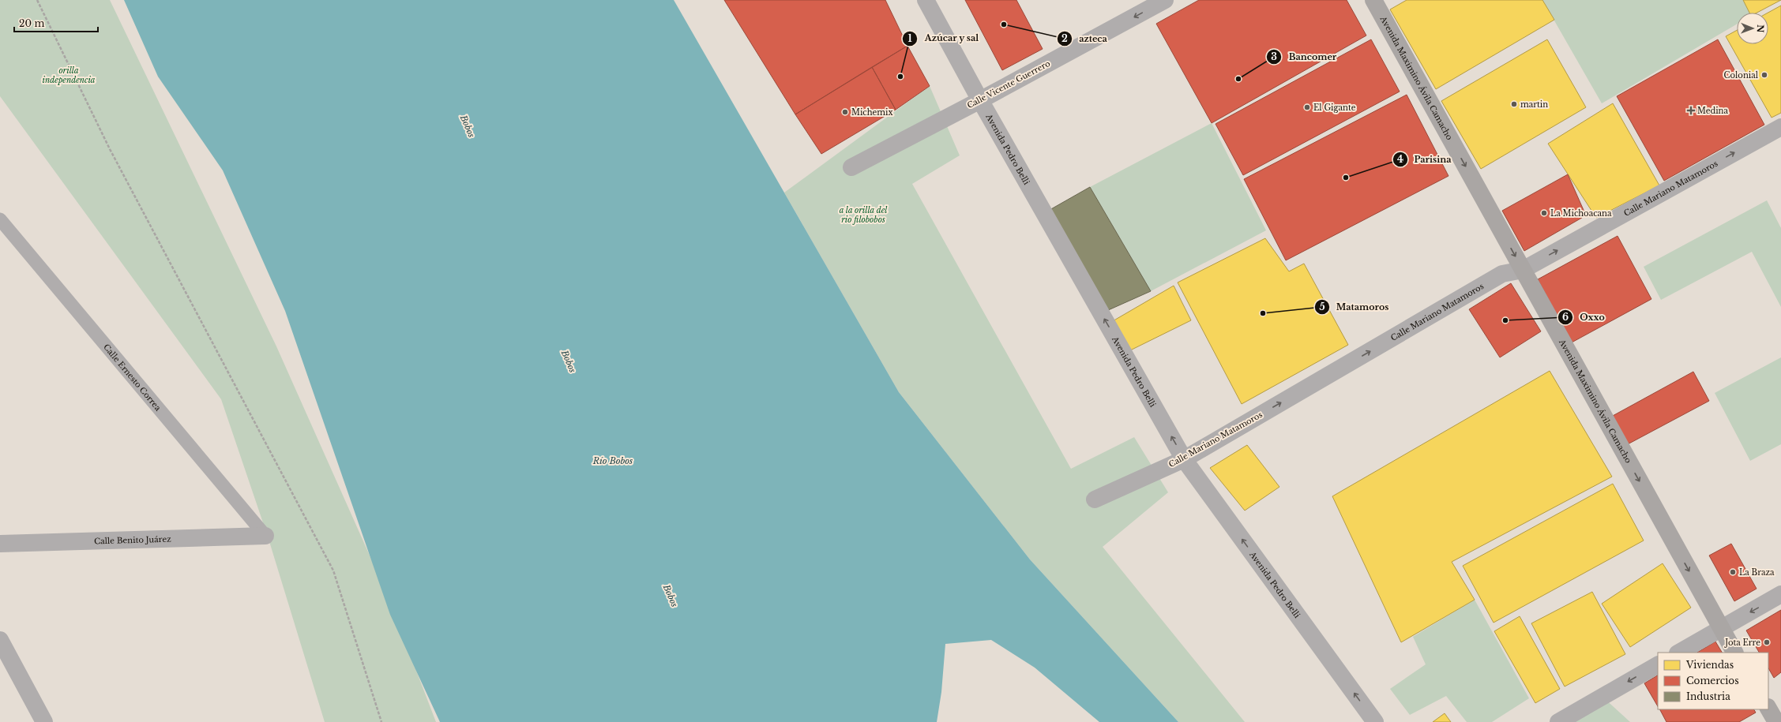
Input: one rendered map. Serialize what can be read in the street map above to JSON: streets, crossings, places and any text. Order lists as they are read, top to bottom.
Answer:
{
  "streets": {
    "main road": ["Avenida Maximino Ávila Camacho"],
    "street": [
      "Calle Vicente Guerrero",
      "Avenida Pedro Belli",
      "Calle Mariano Matamoros",
      "Calle Benito Juárez"
    ],
    "lane": ["Calle Ernesto Correa"]
  },
  "crossings": [
    ["Avenida Maximino Ávila Camacho", "Calle Mariano Matamoros"],
    ["Calle Vicente Guerrero", "Avenida Pedro Belli"],
    ["Avenida Pedro Belli", "Calle Mariano Matamoros"],
    ["Calle Ernesto Correa", "Calle Benito Juárez"]
  ],
  "one_way": [
    "Avenida Maximino Ávila Camacho",
    "Calle Vicente Guerrero",
    "Avenida Pedro Belli",
    "Calle Mariano Matamoros"
  ],
  "water": ["Bobos", "Río Bobos"],
  "parks": ["orilla independencia", "a la orilla del rio filobobos"],
  "places": {
    "other": [
      "azteca",
      "Colonial",
      "Azúcar y sal",
      "Bancomer",
      "martin",
      "El Gigante",
      "Michemix",
      "Parisina",
      "La Michoacana",
      "Matamoros",
      "Oxxo",
      "La Braza",
      "Jota Erre"
    ],
    "health": ["Medina"]
  },
  "legend": ["Viviendas", "Comercios", "Industria"],
  "scale_bar": "20 m",
  "north": "right"
}
